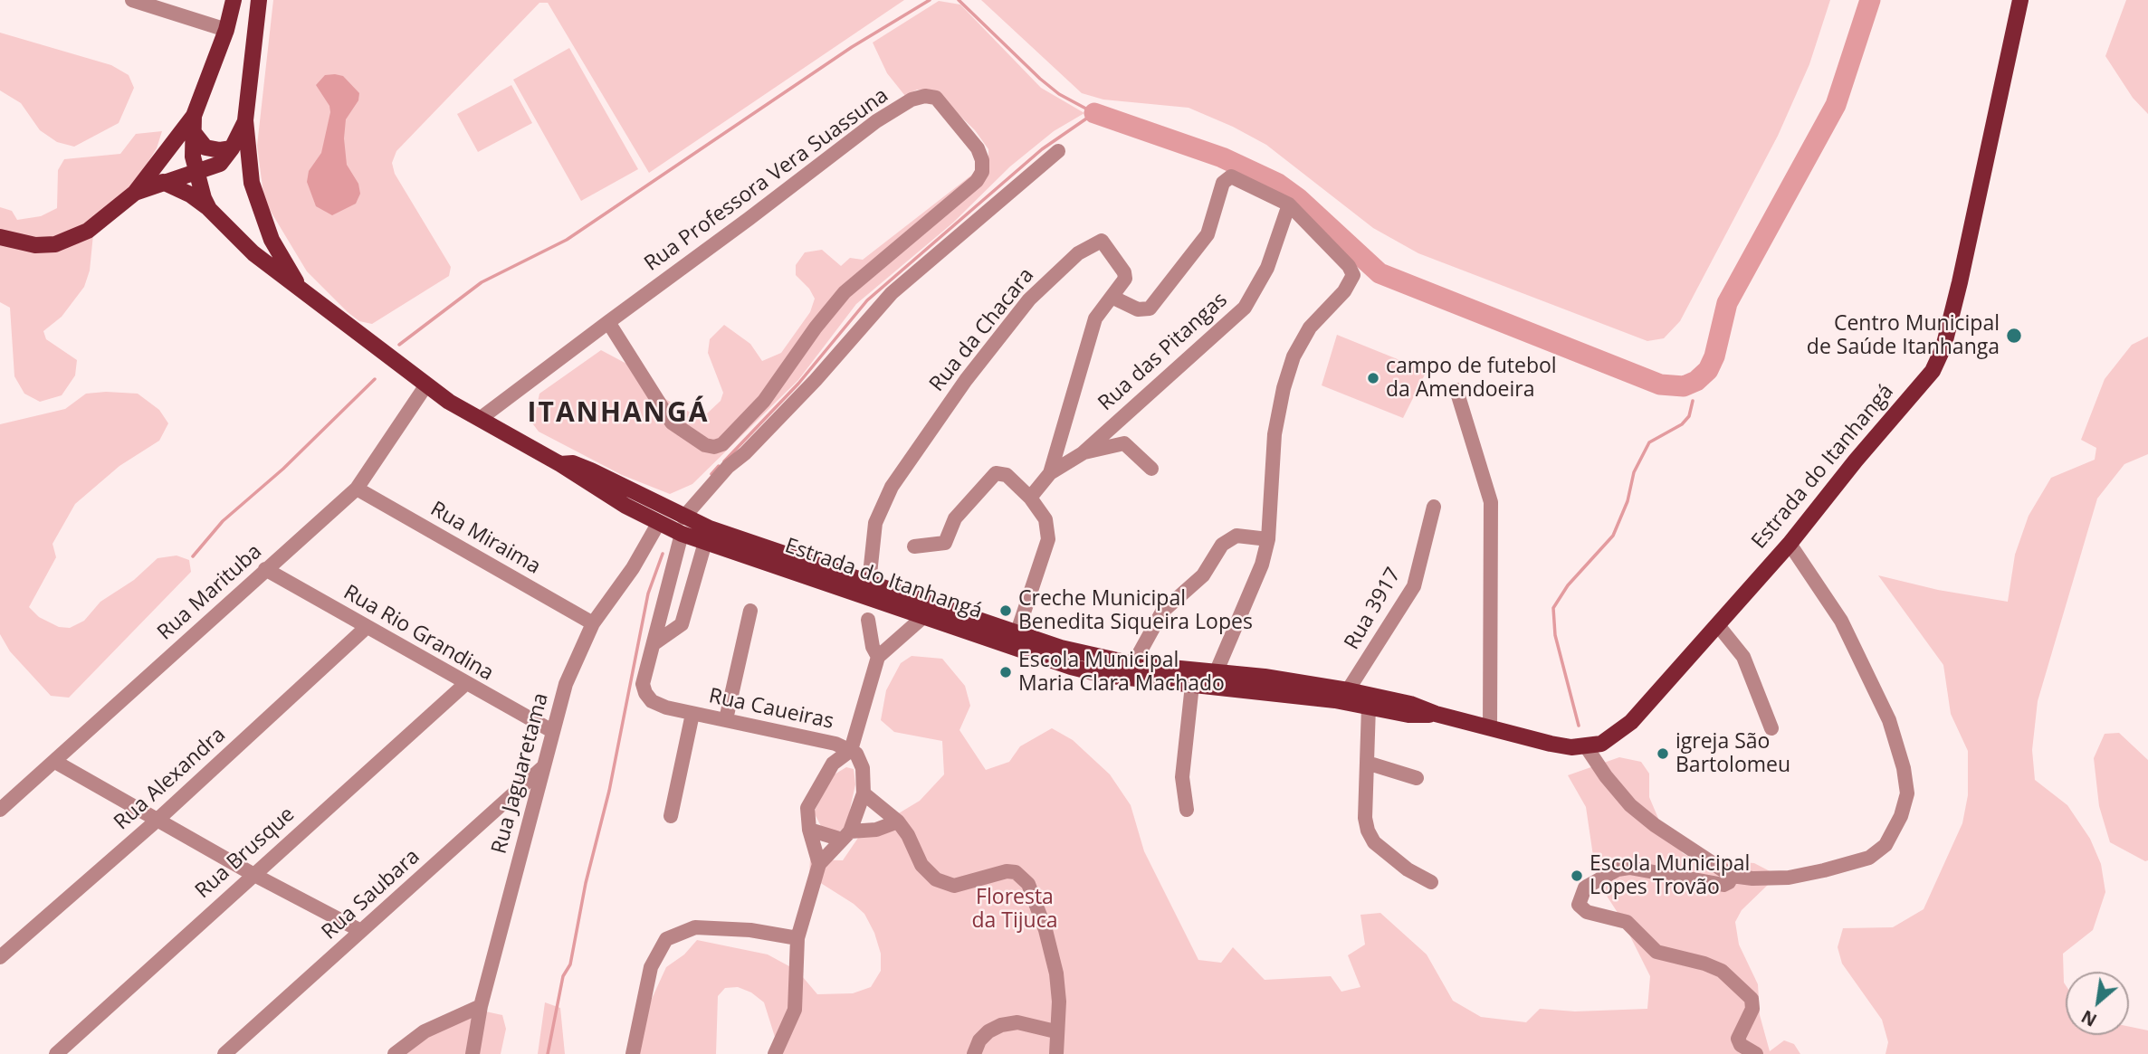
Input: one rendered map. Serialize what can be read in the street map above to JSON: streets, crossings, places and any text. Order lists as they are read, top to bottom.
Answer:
{
  "streets": {
    "main road": ["Estrada do Itanhangá"],
    "street": [
      "Rua Professora Vera Suassuna",
      "Rua da Chacara",
      "Rua das Pitangas",
      "Rua Miraima",
      "Rua Marituba",
      "Rua 3917",
      "Rua Rio Grandina",
      "Rua Caueiras",
      "Rua Jaguaretama",
      "Rua Alexandra",
      "Rua Brusque",
      "Rua Saubara"
    ]
  },
  "crossings": [
    ["Rua Professora Vera Suassuna", "Estrada do Itanhangá"],
    ["Rua da Chacara", "Rua das Pitangas"],
    ["Rua da Chacara", "Estrada do Itanhangá"],
    ["Estrada do Itanhangá", "Rua Marituba"],
    ["Estrada do Itanhangá", "Rua 3917"],
    ["Estrada do Itanhangá", "Rua Caueiras"],
    ["Estrada do Itanhangá", "Rua Jaguaretama"],
    ["Rua Miraima", "Rua Marituba"],
    ["Rua Miraima", "Rua Jaguaretama"],
    ["Rua Marituba", "Rua Rio Grandina"],
    ["Rua Rio Grandina", "Rua Jaguaretama"],
    ["Rua Rio Grandina", "Rua Alexandra"],
    ["Rua Rio Grandina", "Rua Brusque"],
    ["Rua Jaguaretama", "Rua Saubara"]
  ],
  "districts": ["ITANHANGÁ"],
  "parks": ["Floresta da Tijuca"],
  "places": [
    "Centro Municipal de Saúde Itanhanga",
    "campo de futebol da Amendoeira",
    "Creche Municipal Benedita Siqueira Lopes",
    "Escola Municipal Maria Clara Machado",
    "igreja São Bartolomeu",
    "Escola Municipal Lopes Trovão"
  ],
  "north": "bottom left"
}
